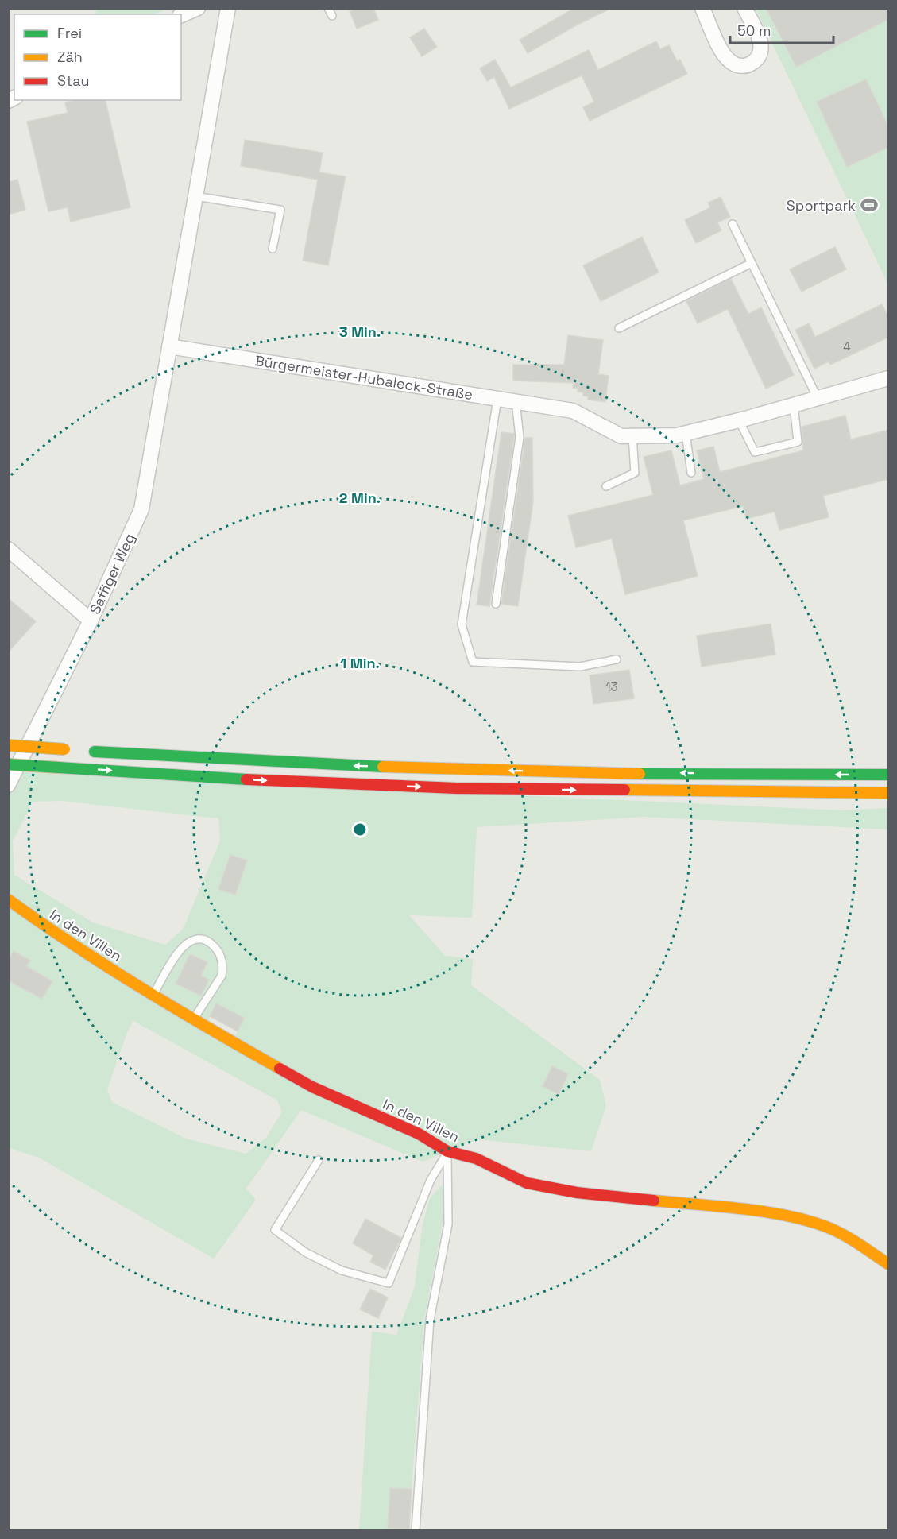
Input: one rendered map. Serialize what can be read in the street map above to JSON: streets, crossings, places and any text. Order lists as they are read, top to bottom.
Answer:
{
  "streets": {
    "main road": ["In den Villen"],
    "street": ["Bürgermeister-Hubaleck-Straße", "Saffiger Weg"]
  },
  "crossings": [
    ["Bürgermeister-Hubaleck-Straße", "Saffiger Weg"]
  ],
  "places": {
    "sports": ["Sportpark"]
  },
  "house_numbers": ["4", "13"],
  "legend": ["Frei", "Zäh", "Stau"],
  "scale_bar": "50 m",
  "rings": ["3 Min.", "2 Min.", "1 Min."]
}
